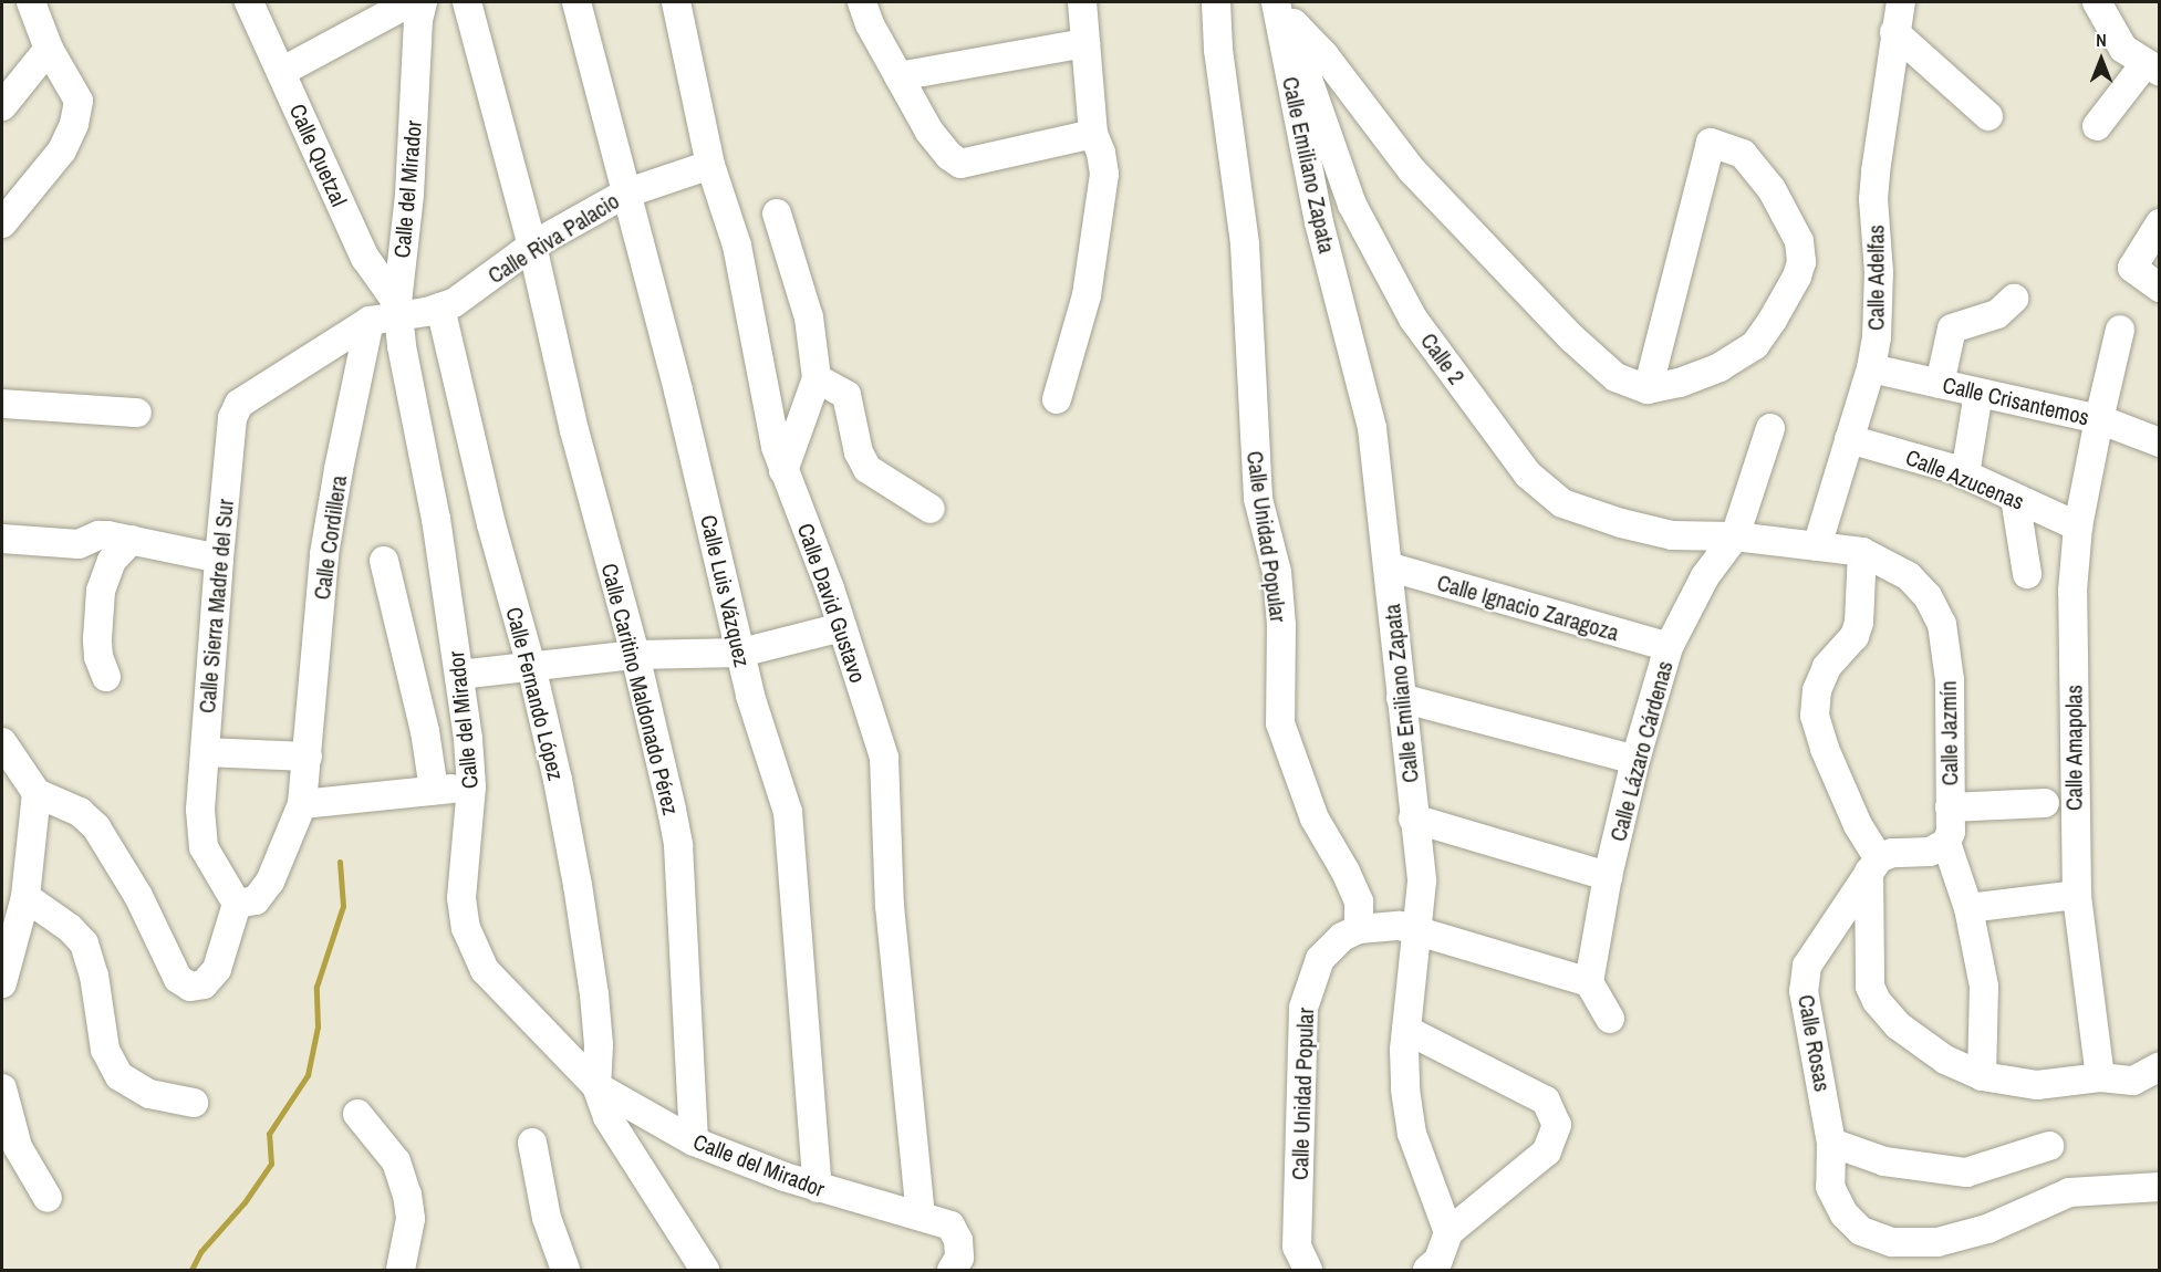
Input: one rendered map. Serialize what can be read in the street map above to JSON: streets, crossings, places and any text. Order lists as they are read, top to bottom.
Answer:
{
  "streets": {
    "street": [
      "Calle Quetzal",
      "Calle Emiliano Zapata",
      "Calle del Mirador",
      "Calle Riva Palacio",
      "Calle Adelfas",
      "Calle 2",
      "Calle Crisantemos",
      "Calle Azucenas",
      "Calle Unidad Popular",
      "Calle Cordillera",
      "Calle Luis Vázquez",
      "Calle David Gustavo",
      "Calle Sierra Madre del Sur",
      "Calle Ignacio Zaragoza",
      "Calle Caritino Maldonado Pérez",
      "Calle Fernando López",
      "Calle Jazmín",
      "Calle Amapolas",
      "Calle Lázaro Cárdenas",
      "Calle Rosas"
    ]
  },
  "crossings": [
    ["Calle Quetzal", "Calle del Mirador"],
    ["Calle Quetzal", "Calle Riva Palacio"],
    ["Calle Emiliano Zapata", "Calle Ignacio Zaragoza"],
    ["Calle del Mirador", "Calle Riva Palacio"],
    ["Calle del Mirador", "Calle Luis Vázquez"],
    ["Calle del Mirador", "Calle David Gustavo"],
    ["Calle del Mirador", "Calle Caritino Maldonado Pérez"],
    ["Calle del Mirador", "Calle Fernando López"],
    ["Calle Riva Palacio", "Calle Luis Vázquez"],
    ["Calle Riva Palacio", "Calle David Gustavo"],
    ["Calle Riva Palacio", "Calle Caritino Maldonado Pérez"],
    ["Calle Riva Palacio", "Calle Fernando López"],
    ["Calle Adelfas", "Calle Crisantemos"],
    ["Calle Adelfas", "Calle Azucenas"],
    ["Calle Adelfas", "Calle Jazmín"],
    ["Calle 2", "Calle Jazmín"],
    ["Calle 2", "Calle Lázaro Cárdenas"],
    ["Calle Crisantemos", "Calle Amapolas"],
    ["Calle Azucenas", "Calle Amapolas"],
    ["Calle Cordillera", "Calle Sierra Madre del Sur"],
    ["Calle Ignacio Zaragoza", "Calle Lázaro Cárdenas"],
    ["Calle Jazmín", "Calle Lázaro Cárdenas"]
  ],
  "north": "top"
}
